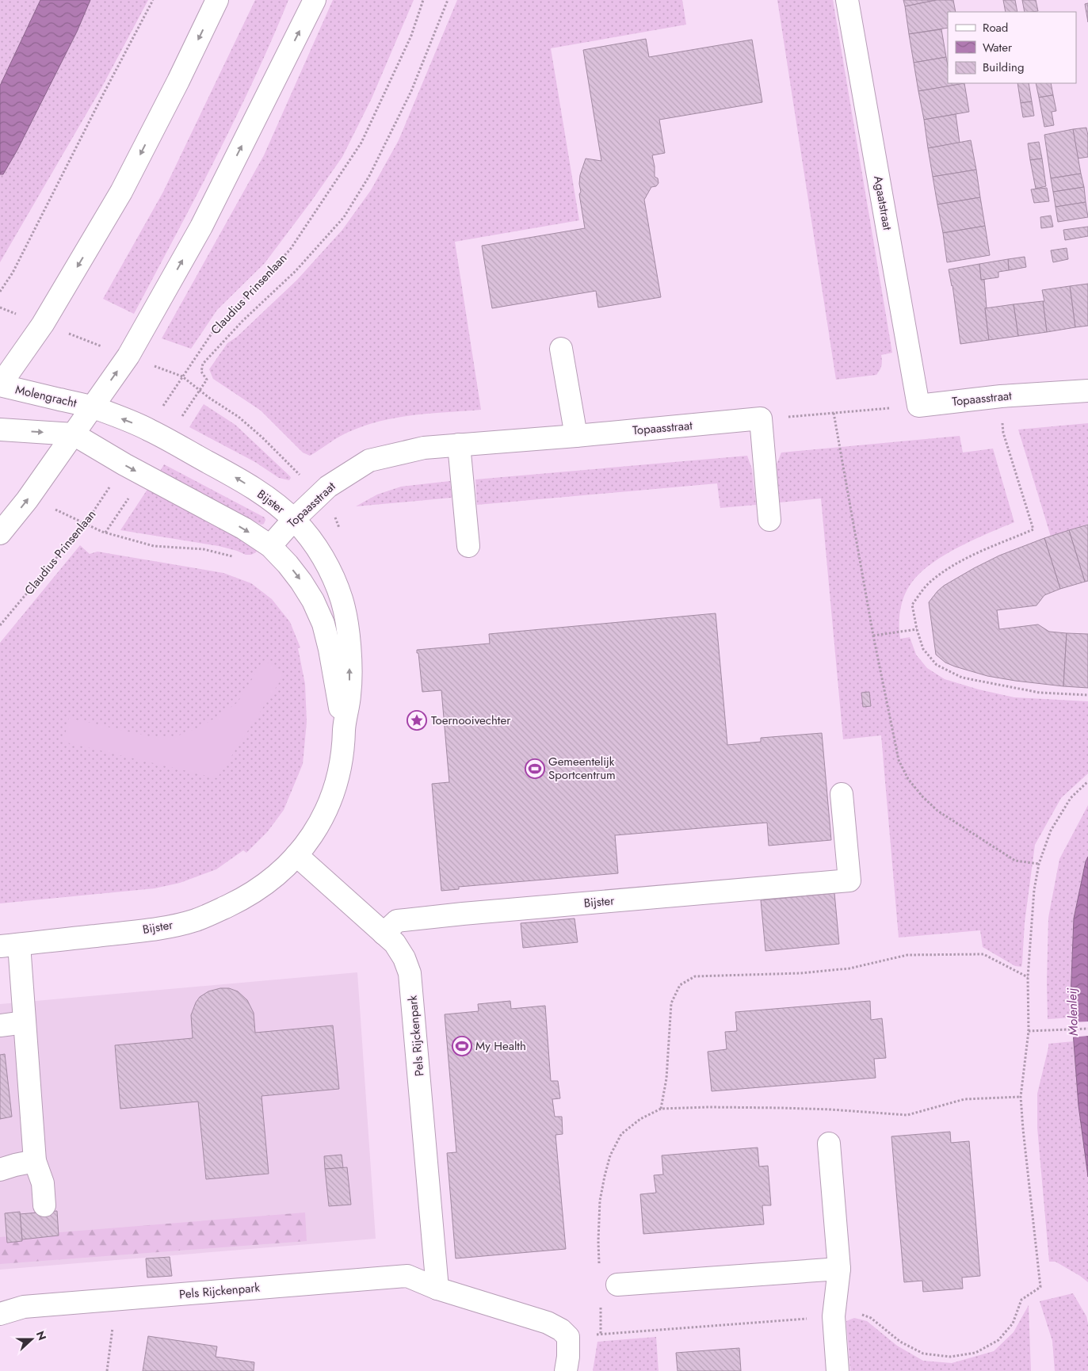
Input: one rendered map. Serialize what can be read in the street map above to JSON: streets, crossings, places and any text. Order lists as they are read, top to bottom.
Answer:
{
  "streets": {
    "street": [
      "Agaatstraat",
      "Molengracht",
      "Topaasstraat",
      "Bijster",
      "Pels Rijckenpark"
    ],
    "path": ["Claudius Prinsenlaan"]
  },
  "crossings": [
    ["Agaatstraat", "Topaasstraat"],
    ["Claudius Prinsenlaan", "Bijster"],
    ["Molengracht", "Bijster"],
    ["Topaasstraat", "Bijster"],
    ["Bijster", "Pels Rijckenpark"]
  ],
  "water": ["Molenleij"],
  "places": {
    "place": ["Toernooivechter"],
    "sports": ["Gemeentelijk Sportcentrum", "My Health"]
  },
  "legend": ["Road", "Water", "Building"],
  "north": "right"
}
